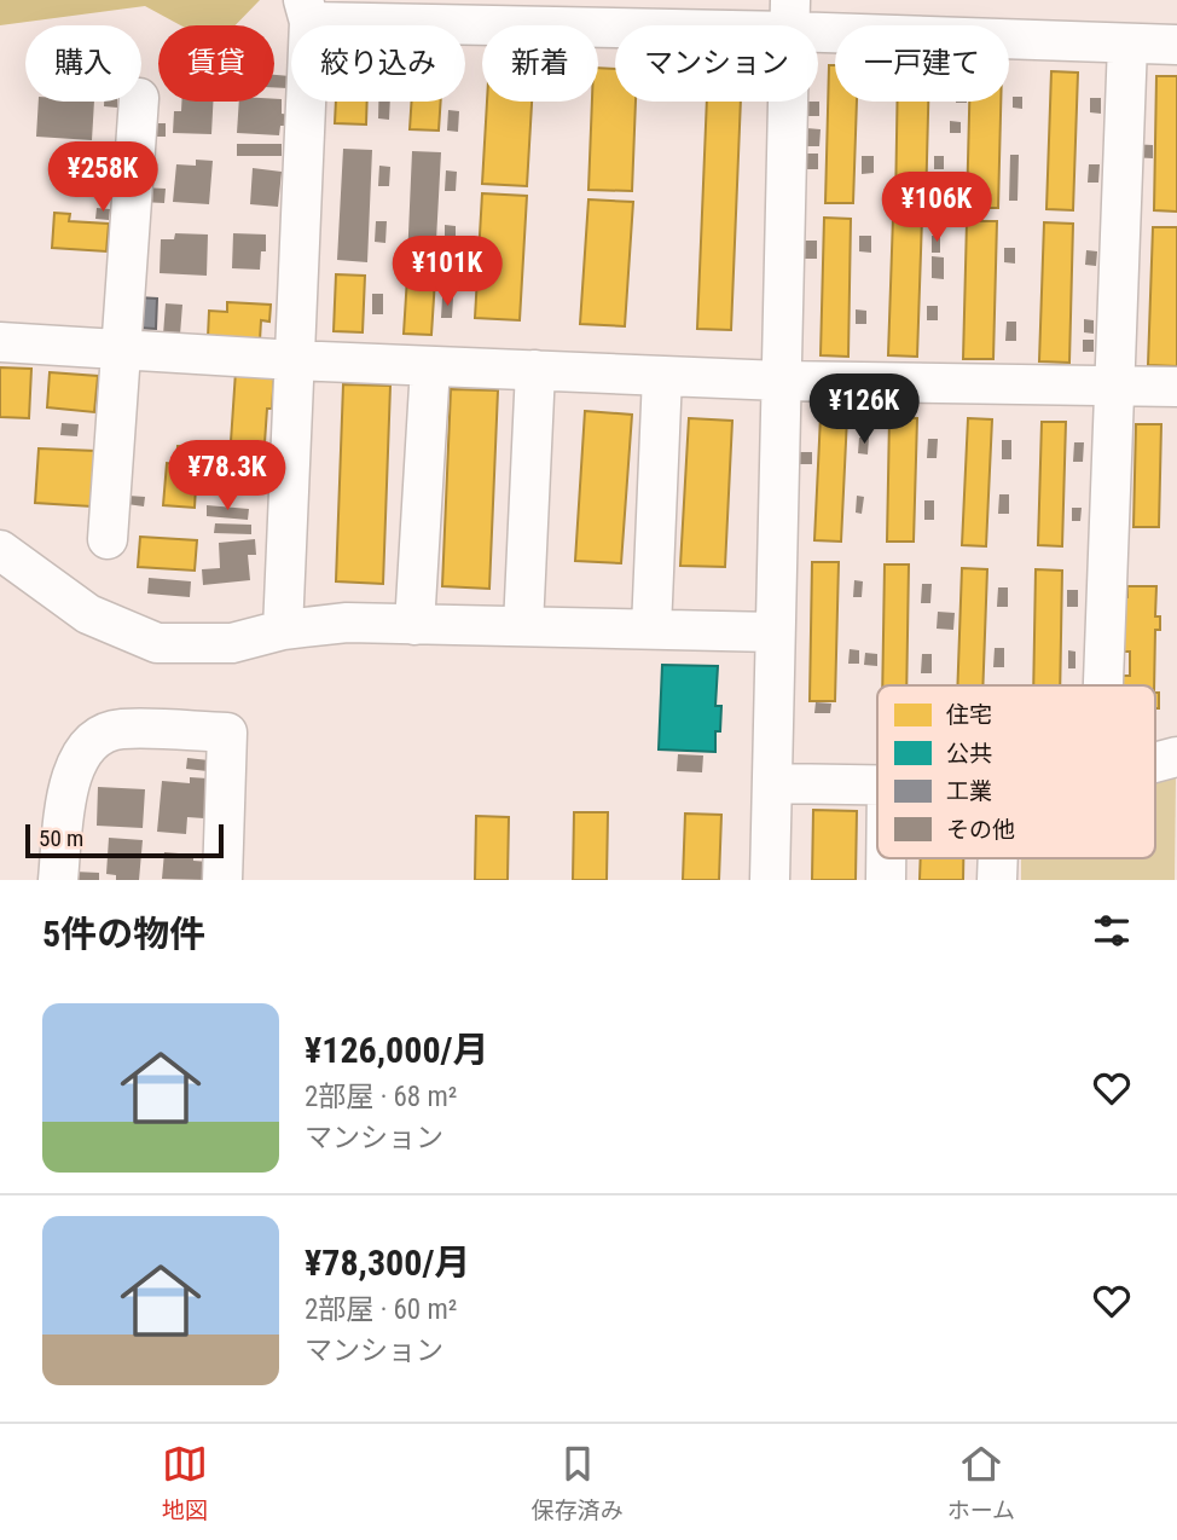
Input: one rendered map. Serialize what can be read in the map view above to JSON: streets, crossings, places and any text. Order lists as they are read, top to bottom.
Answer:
{
  "legend": [
    "住宅",
    "公共",
    "工業",
    "その他"
  ],
  "scale_bar": "50 m",
  "page": {
    "chip": [
      "購入",
      "賃貸",
      "絞り込み",
      "新着",
      "マンション",
      "一戸建て"
    ],
    "price": [
      "¥258K",
      "¥106K",
      "¥101K",
      "¥126K",
      "¥78.3K"
    ],
    "scale": "50 m",
    "heading": "5件の物件",
    "list": [
      {
        "name": "¥126,000/月",
        "note": "2部屋 · 68 m² · マンション"
      },
      {
        "name": "¥78,300/月",
        "note": "2部屋 · 60 m² · マンション"
      }
    ],
    "tabs": ["地図", "保存済み", "ホーム"]
  }
}
